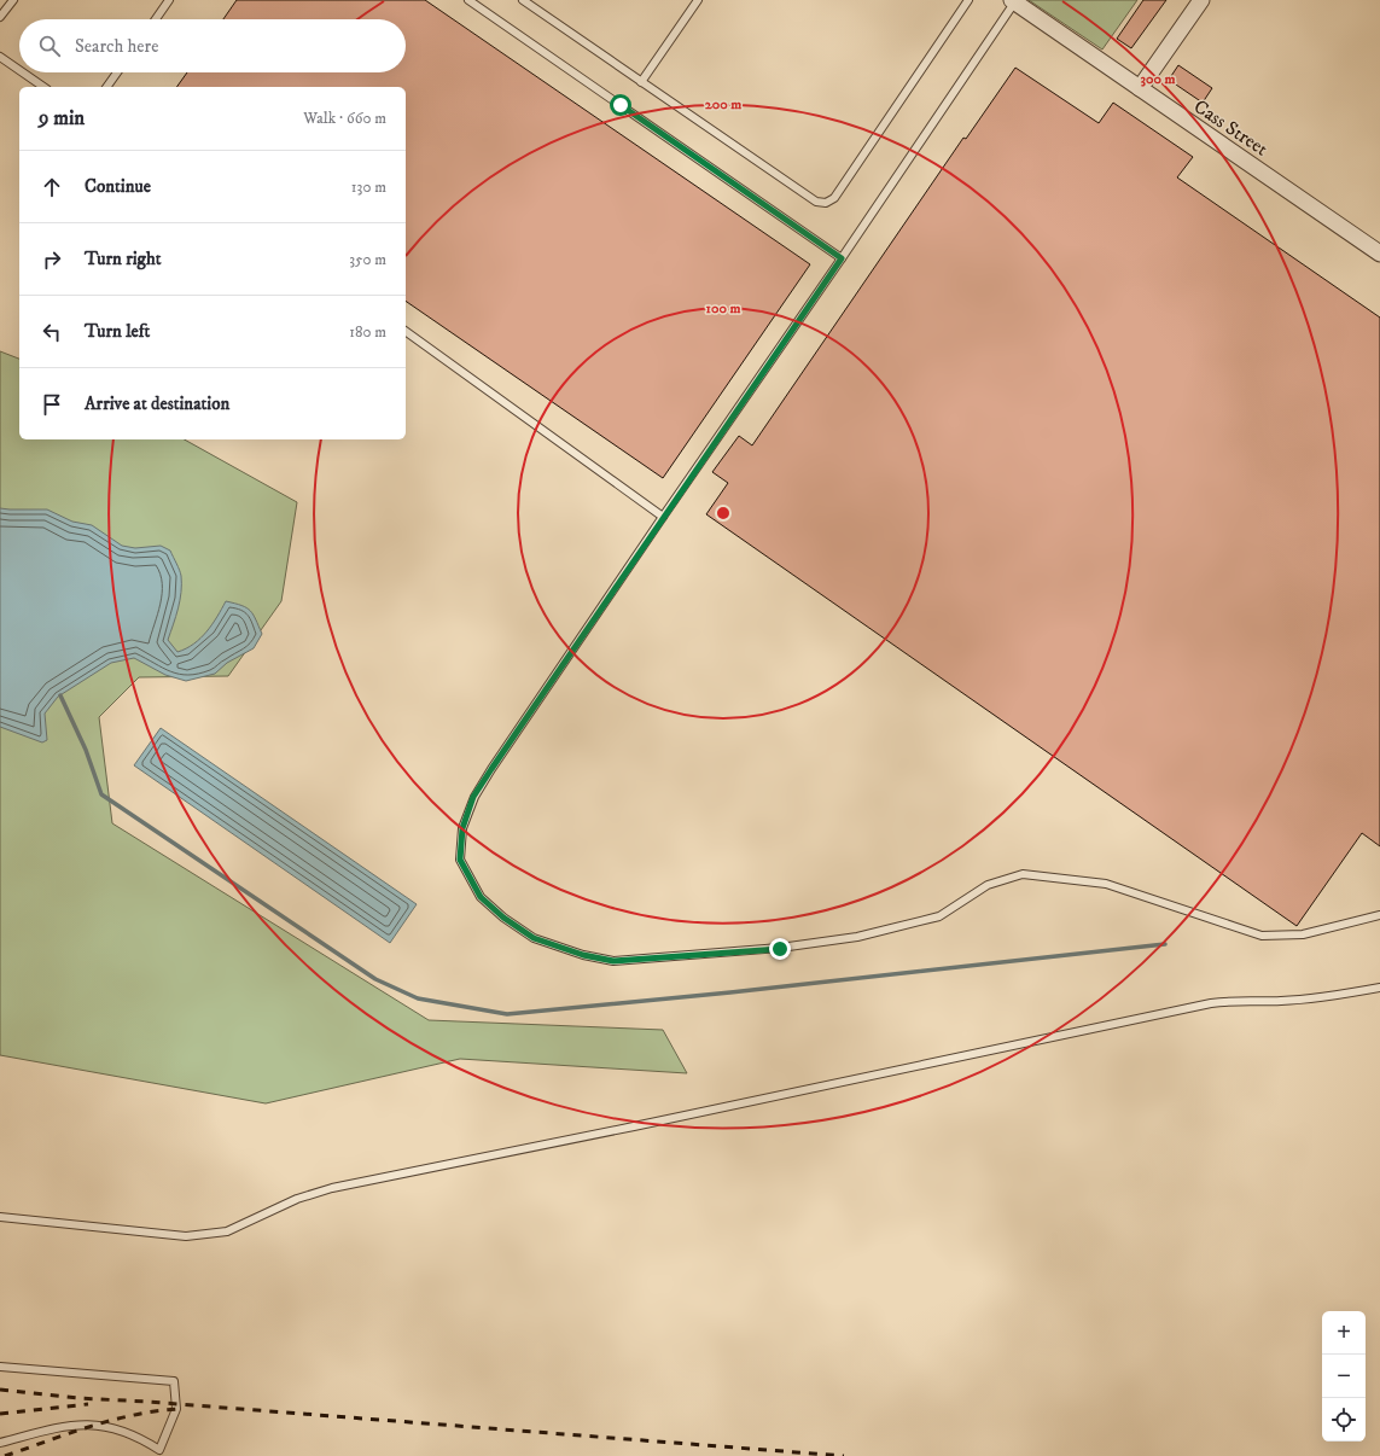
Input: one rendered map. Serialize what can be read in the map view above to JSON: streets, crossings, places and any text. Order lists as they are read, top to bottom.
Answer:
{
  "streets": {
    "street": ["Cass Street"]
  },
  "page": {
    "search": "Search here",
    "heading": ["9 min", "Walk · 660 m"],
    "list": [
      ["Continue", "130 m"],
      ["Turn right", "350 m"],
      ["Turn left", "180 m"],
      "Arrive at destination"
    ],
    "map_buttons": ["+", "−"]
  },
  "rings": ["300 m", "200 m", "100 m"]
}
